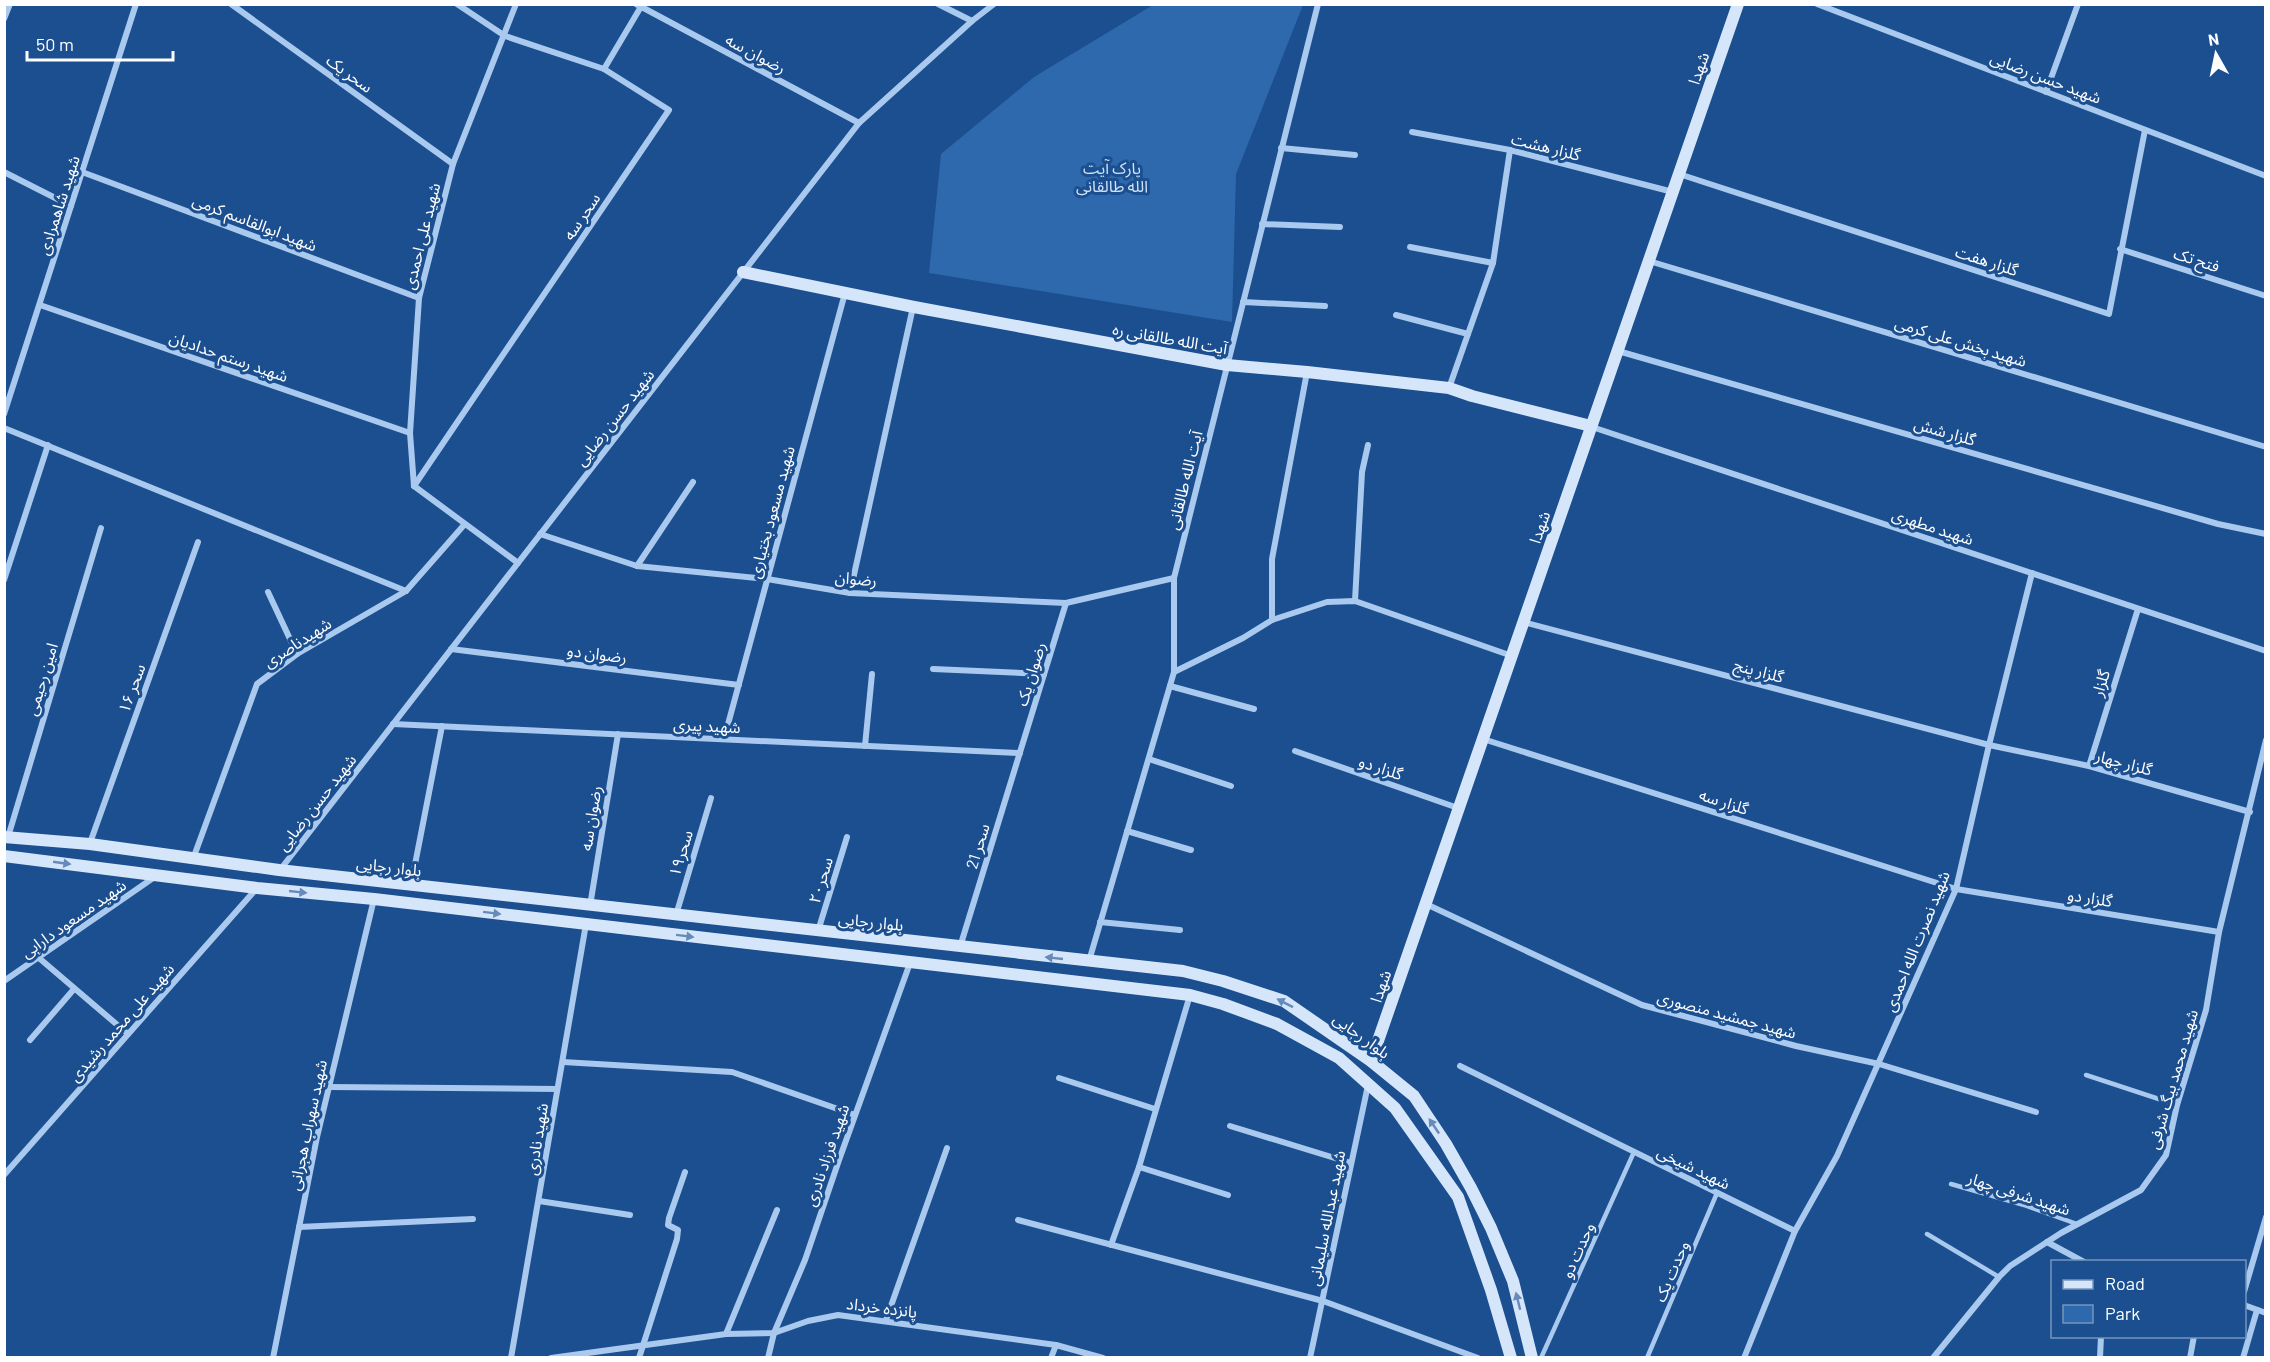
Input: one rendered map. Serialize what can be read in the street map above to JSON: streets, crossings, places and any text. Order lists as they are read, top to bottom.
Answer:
{
  "streets": {
    "main road": ["شهدا", "آیت الله طالقانی ره", "بلوار رجایی"],
    "street": [
      "رضوان سه",
      "سحر یک",
      "شهید حسن رضایی",
      "گلزار هشت",
      "شهید شاهمرادی",
      "سحر سه",
      "شهید ابوالقاسم کرمی",
      "شهید علی احمدی",
      "فتح تک",
      "گلزار هفت",
      "شهید بخش علی کرمی",
      "شهید رستم حدادیان",
      "گلزار شش",
      "آیت الله طالقانی",
      "شهید مسعود بختیاری",
      "شهید مطهری",
      "رضوان",
      "شهیدناصری",
      "رضوان دو",
      "گلزار پنج",
      "رضوان یک",
      "امین رحیمی",
      "گلزار",
      "سحر ۱۶",
      "شهید پیری",
      "گلزار چهار",
      "گلزار دو",
      "گلزار سه",
      "سحر 21",
      "سحر۱۹",
      "سحر۲۰",
      "شهید مسعود دارابی",
      "شهید نصرت الله احمدی",
      "شهید جمشید منصوری",
      "شهید علی محمد رشیدی",
      "شهید محمد بیگ شرفی",
      "شهید سهراب هجرانی",
      "شهید نادری",
      "شهید فرزاد نادری",
      "شهید شیخی",
      "شهید عبدالله سلیمانی",
      "پانزده خرداد"
    ],
    "lane": ["شهید شرفی چهار", "وحدت دو", "وحدت یک"]
  },
  "crossings": [
    ["رضوان سه", "شهید حسن رضایی"],
    ["رضوان سه", "شهید پیری"],
    ["رضوان سه", "بلوار رجایی"],
    ["شهدا", "گلزار هشت"],
    ["شهدا", "گلزار هفت"],
    ["شهدا", "آیت الله طالقانی ره"],
    ["شهدا", "شهید بخش علی کرمی"],
    ["شهدا", "گلزار شش"],
    ["شهدا", "شهید مطهری"],
    ["شهدا", "گلزار پنج"],
    ["شهدا", "گلزار دو"],
    ["شهدا", "گلزار سه"],
    ["شهدا", "بلوار رجایی"],
    ["شهدا", "شهید جمشید منصوری"],
    ["سحر یک", "شهید علی احمدی"],
    ["شهید حسن رضایی", "گلزار هفت"],
    ["شهید حسن رضایی", "آیت الله طالقانی ره"],
    ["شهید حسن رضایی", "رضوان"],
    ["شهید حسن رضایی", "رضوان دو"],
    ["شهید حسن رضایی", "شهید پیری"],
    ["شهید حسن رضایی", "بلوار رجایی"],
    ["شهید شاهمرادی", "شهید ابوالقاسم کرمی"],
    ["شهید شاهمرادی", "شهید رستم حدادیان"],
    ["سحر سه", "شهید علی احمدی"],
    ["شهید ابوالقاسم کرمی", "شهید علی احمدی"],
    ["شهید علی احمدی", "شهید رستم حدادیان"],
    ["فتح تک", "گلزار هفت"],
    ["آیت الله طالقانی ره", "آیت الله طالقانی"],
    ["آیت الله طالقانی ره", "شهید مسعود بختیاری"],
    ["آیت الله طالقانی ره", "شهید مطهری"],
    ["آیت الله طالقانی", "رضوان"],
    ["آیت الله طالقانی", "بلوار رجایی"],
    ["شهید مسعود بختیاری", "رضوان"],
    ["شهید مسعود بختیاری", "رضوان دو"],
    ["شهید مسعود بختیاری", "شهید پیری"],
    ["شهید مطهری", "گلزار"],
    ["شهید مطهری", "شهید نصرت الله احمدی"],
    ["رضوان", "رضوان یک"],
    ["شهیدناصری", "بلوار رجایی"],
    ["گلزار پنج", "گلزار چهار"],
    ["گلزار پنج", "شهید نصرت الله احمدی"],
    ["رضوان یک", "شهید پیری"],
    ["رضوان یک", "سحر 21"],
    ["امین رحیمی", "بلوار رجایی"],
    ["گلزار", "گلزار چهار"],
    ["سحر ۱۶", "بلوار رجایی"],
    ["شهید پیری", "سحر 21"],
    ["گلزار چهار", "شهید نصرت الله احمدی"],
    ["گلزار چهار", "شهید محمد بیگ شرفی"],
    ["گلزار دو", "گلزار سه"],
    ["گلزار دو", "شهید نصرت الله احمدی"],
    ["گلزار دو", "شهید محمد بیگ شرفی"],
    ["گلزار سه", "شهید نصرت الله احمدی"],
    ["سحر 21", "بلوار رجایی"],
    ["سحر۱۹", "بلوار رجایی"],
    ["بلوار رجایی", "سحر۲۰"],
    ["بلوار رجایی", "شهید مسعود دارابی"],
    ["بلوار رجایی", "شهید علی محمد رشیدی"],
    ["بلوار رجایی", "شهید سهراب هجرانی"],
    ["بلوار رجایی", "شهید نادری"],
    ["بلوار رجایی", "شهید فرزاد نادری"],
    ["بلوار رجایی", "شهید عبدالله سلیمانی"],
    ["شهید نصرت الله احمدی", "شهید جمشید منصوری"],
    ["شهید نصرت الله احمدی", "شهید شیخی"],
    ["شهید محمد بیگ شرفی", "شهید شرفی چهار"],
    ["شهید فرزاد نادری", "پانزده خرداد"],
    ["شهید شیخی", "وحدت دو"],
    ["شهید شیخی", "وحدت یک"]
  ],
  "parks": ["پارک آیت الله طالقانی"],
  "legend": ["Road", "Park"],
  "scale_bar": "50 m",
  "north": "top"
}
